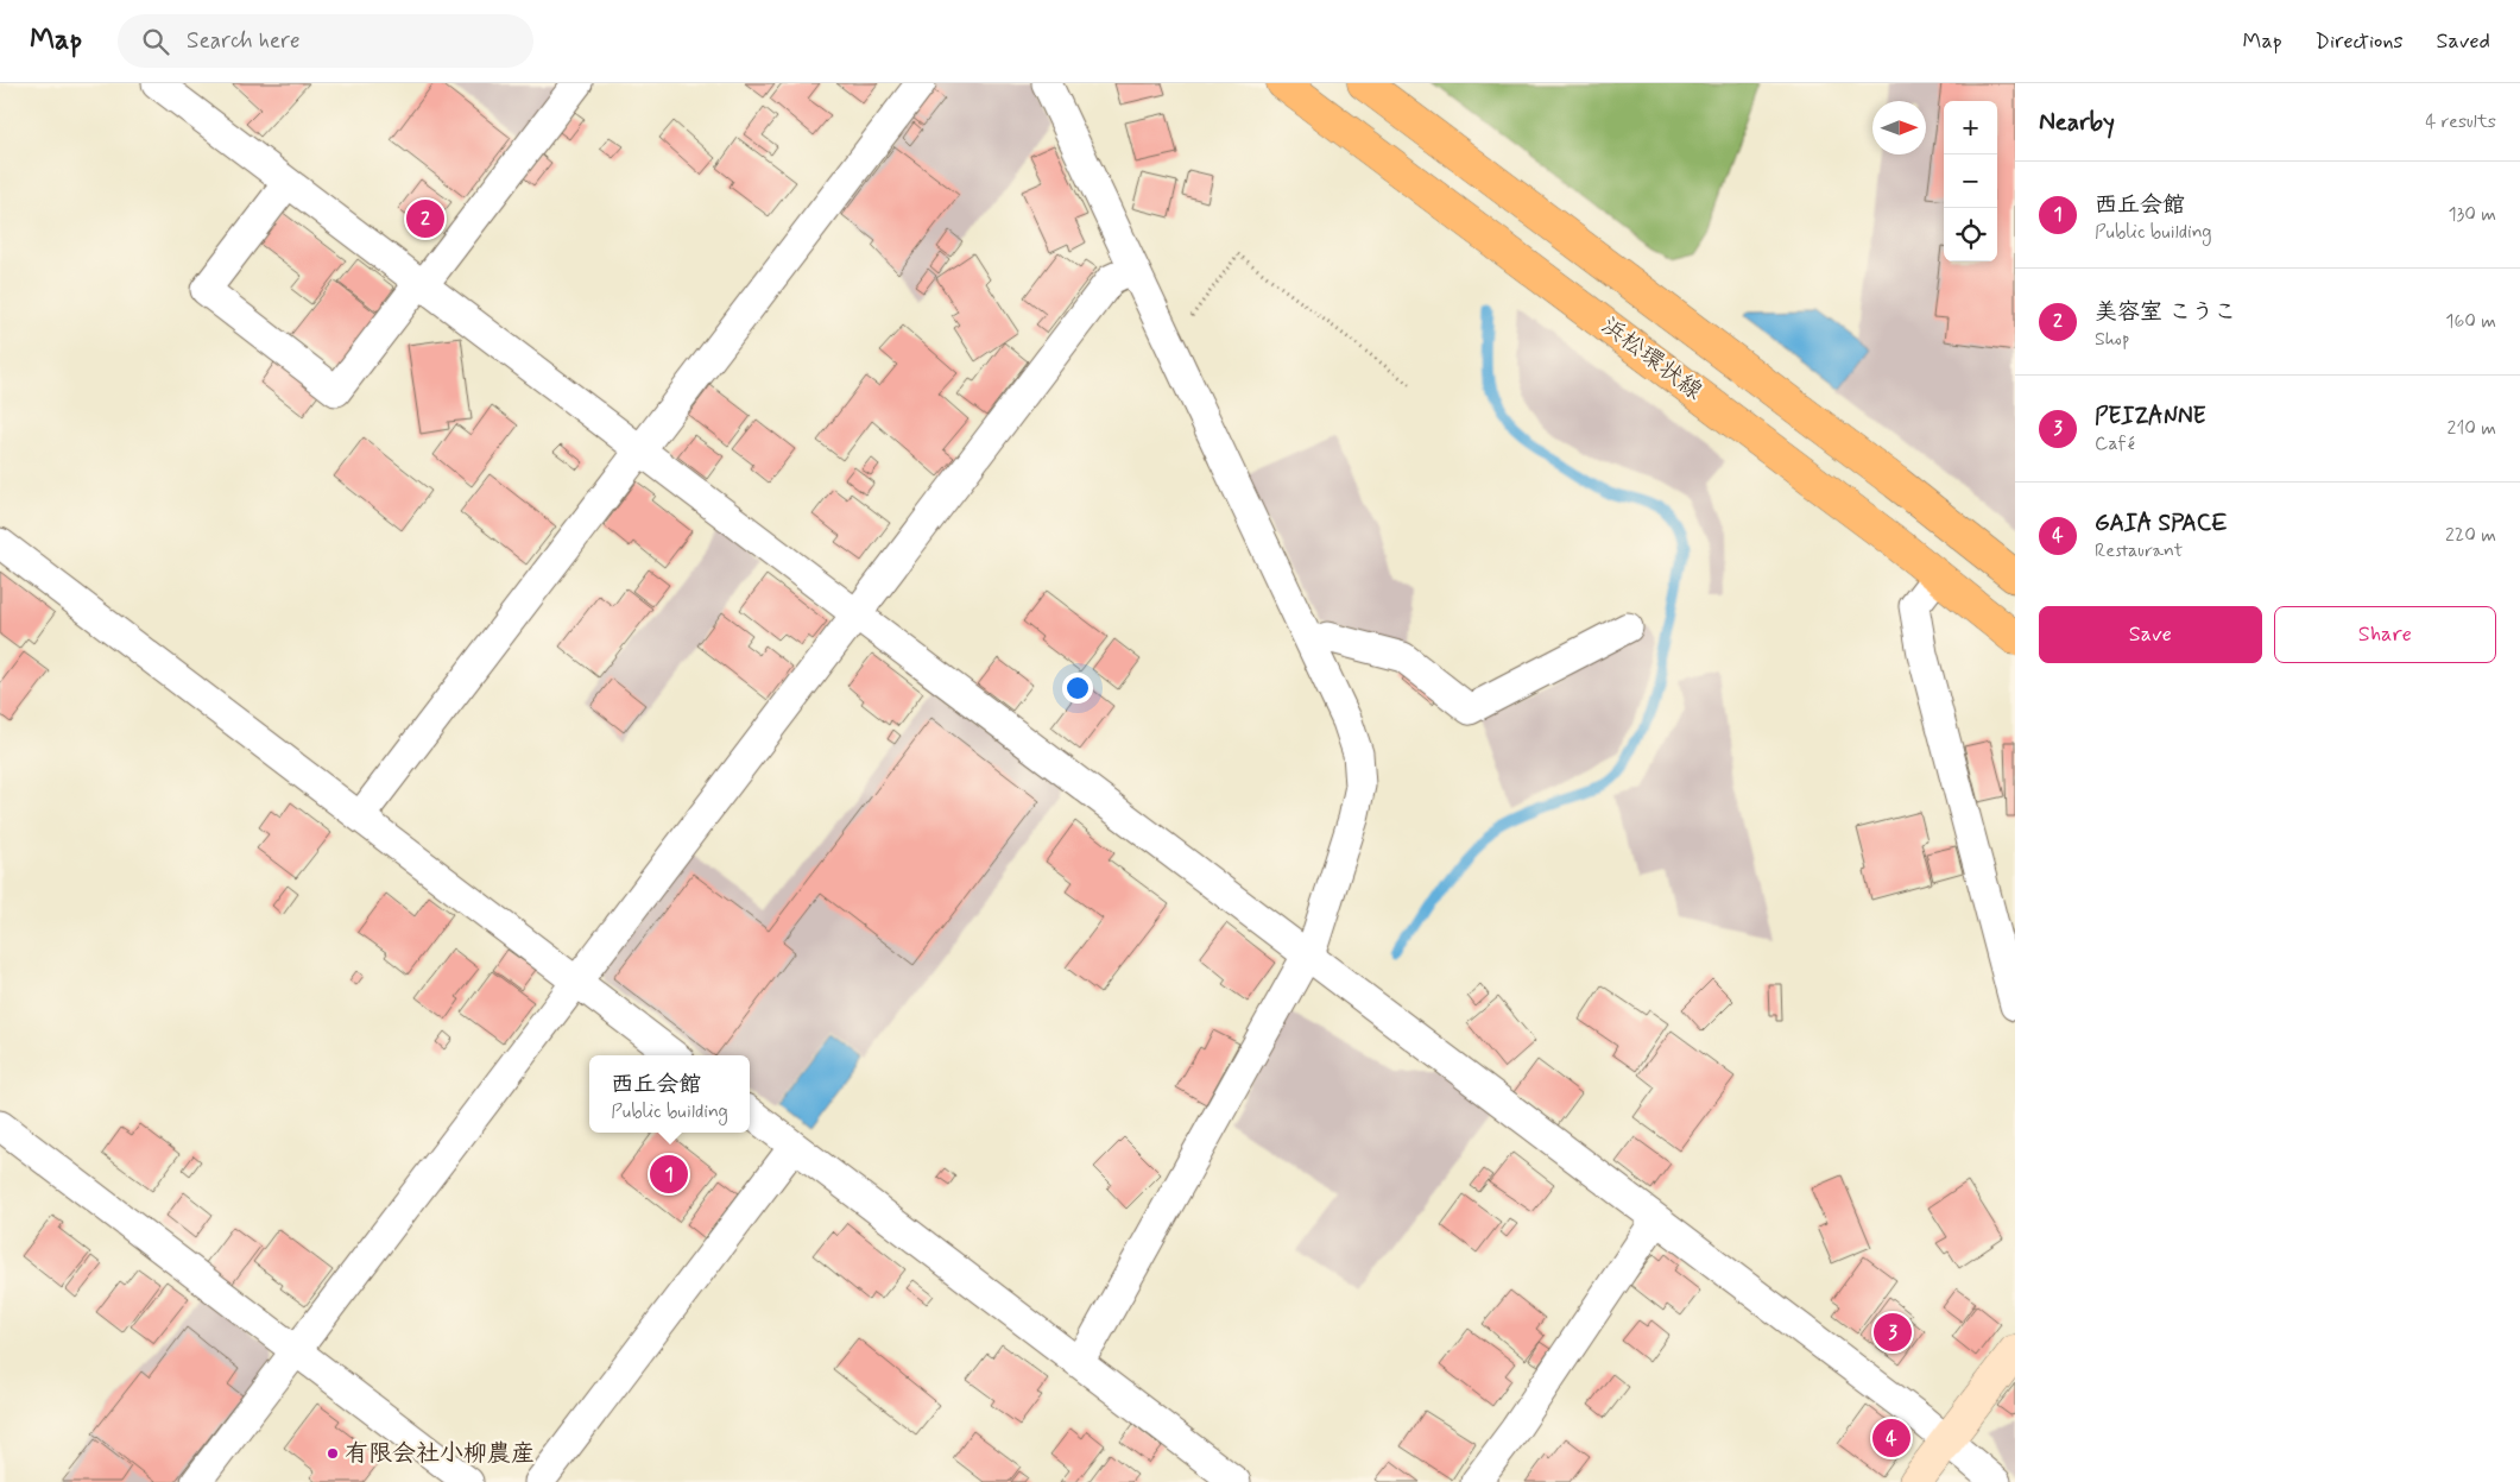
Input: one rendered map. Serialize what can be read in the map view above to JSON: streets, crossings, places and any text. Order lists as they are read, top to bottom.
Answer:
{
  "streets": {
    "main road": ["浜松環状線"]
  },
  "places": ["有限会社小柳農産"],
  "north": "right",
  "page": {
    "header": "Map",
    "search": "Search here",
    "nav": ["Map", "Directions", "Saved"],
    "heading": ["Nearby", "4 results"],
    "map_buttons": ["+", "−"],
    "list": [
      {
        "mark": "1",
        "name": "西丘会館",
        "note": "Public building",
        "value": "130 m"
      },
      {
        "mark": "2",
        "name": "美容室 こうこ",
        "note": "Shop",
        "value": "160 m"
      },
      {
        "mark": "3",
        "name": "PEIZANNE",
        "note": "Café",
        "value": "210 m"
      },
      {
        "mark": "4",
        "name": "GAIA SPACE",
        "note": "Restaurant",
        "value": "220 m"
      }
    ],
    "pins": [
      "2",
      "1",
      "3",
      "4"
    ],
    "buttons": ["Save", "Share"],
    "popup": ["西丘会館", "Public building"]
  }
}
